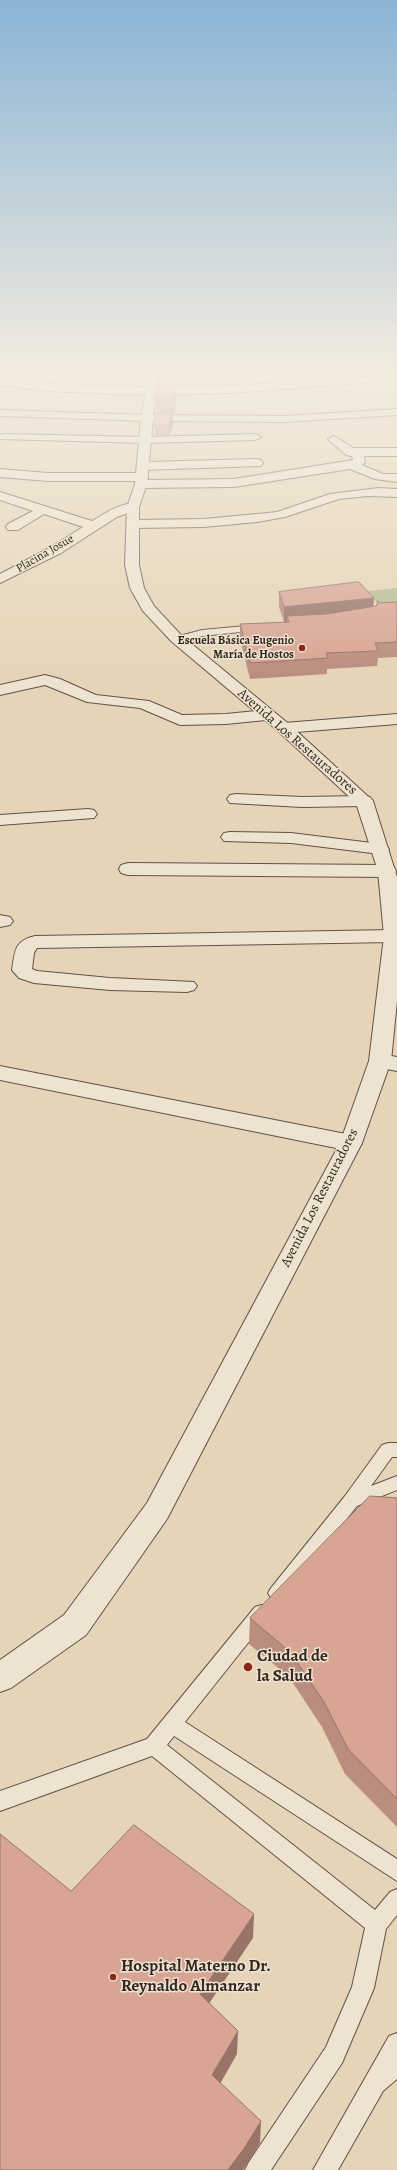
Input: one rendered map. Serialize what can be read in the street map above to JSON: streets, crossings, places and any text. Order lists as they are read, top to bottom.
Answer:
{
  "streets": {
    "street": ["Placina Josue", "Avenida Los Restauradores"]
  },
  "crossings": [
    ["Placina Josue", "Avenida Los Restauradores"]
  ],
  "places": ["Escuela Básica Eugenio María de Hostos", "Ciudad de la Salud", "Hospital Materno Dr. Reynaldo Almanzar"]
}
